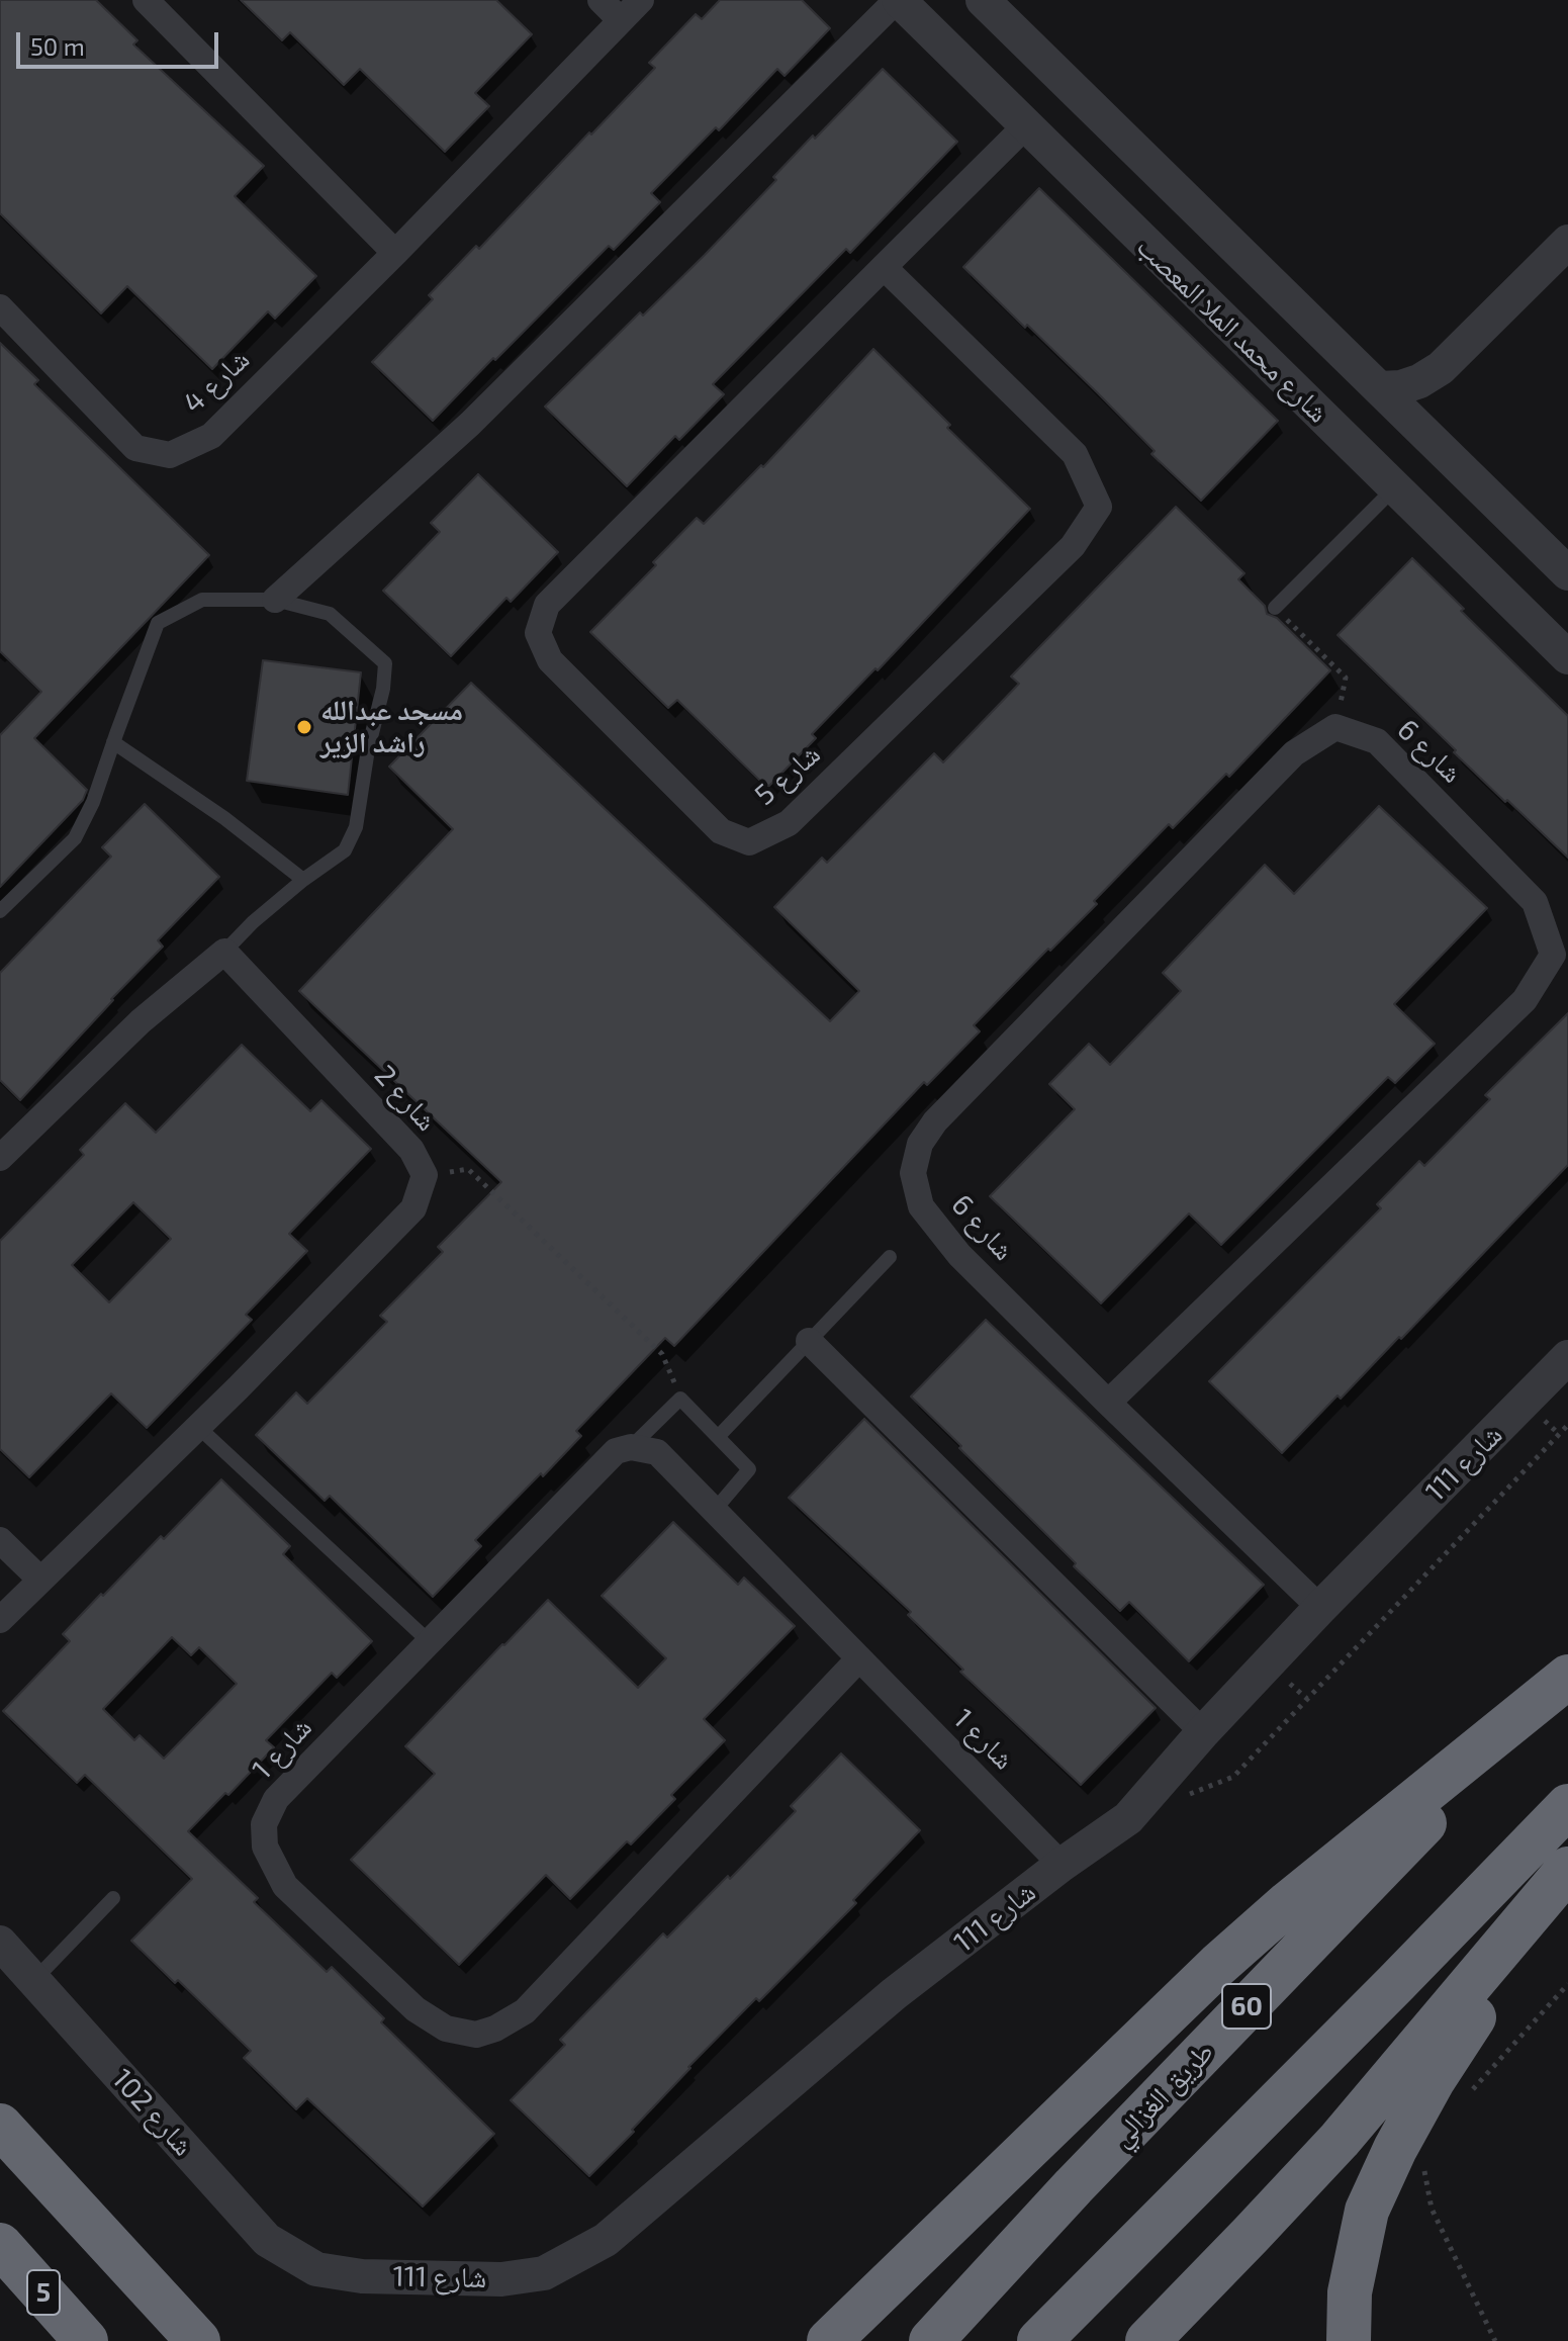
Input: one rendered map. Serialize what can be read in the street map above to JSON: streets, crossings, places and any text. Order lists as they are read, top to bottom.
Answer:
{
  "streets": {
    "highway": ["60", "طريق الغزالي", "5"],
    "street": [
      "شارع محمد الملا المعصب",
      "شارع 4",
      "شارع 6",
      "شارع 5",
      "شارع 2",
      "شارع 111",
      "شارع 1",
      "شارع 102"
    ]
  },
  "crossings": [
    ["شارع محمد الملا المعصب", "شارع 5"],
    ["شارع 6", "شارع 111"],
    ["شارع 111", "شارع 1"],
    ["شارع 111", "شارع 102"]
  ],
  "places": ["مسجد عبدالله راشد الزير"],
  "scale_bar": "50 m"
}
